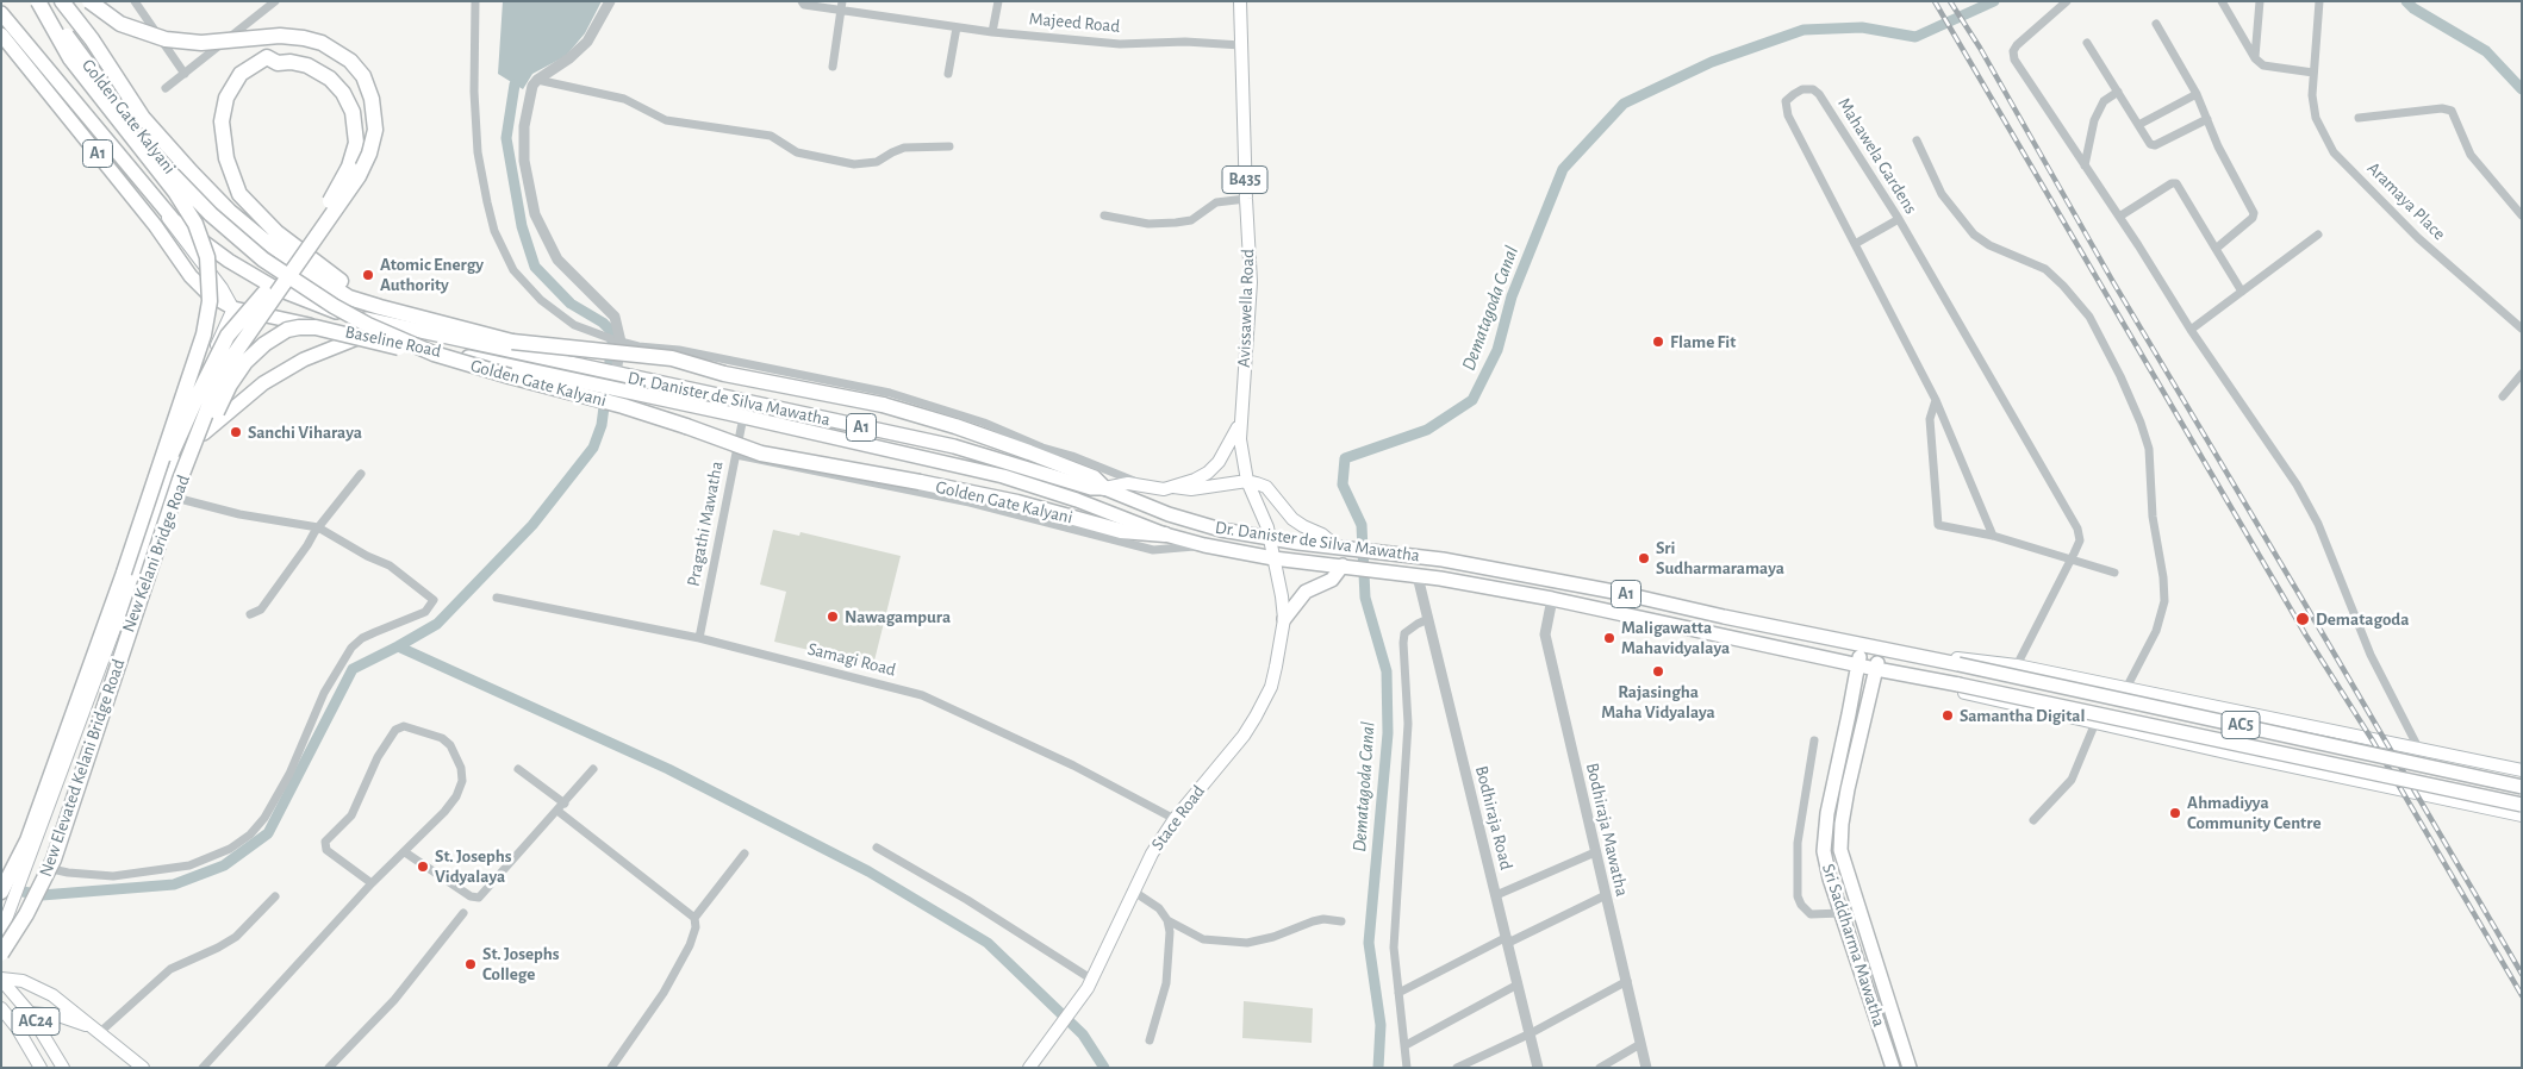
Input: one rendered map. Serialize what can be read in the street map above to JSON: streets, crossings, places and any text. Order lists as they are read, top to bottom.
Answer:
{
  "streets": {
    "highway": [
      "Golden Gate Kalyani",
      "A1",
      "Baseline Road",
      "Dr. Danister de Silva Mawatha",
      "New Kelani Bridge Road",
      "AC5",
      "New Elevated Kelani Bridge Road",
      "Sri Saddharma Mawatha"
    ],
    "main road": [
      "B435",
      "Avissawella Road",
      "Stace Road",
      "AC24"
    ],
    "street": [
      "Majeed Road",
      "Mahawela Gardens",
      "Aramaya Place",
      "Pragathi Mawatha",
      "Samagi Road",
      "Bodhiraja Road",
      "Bodhiraja Mawatha"
    ]
  },
  "crossings": [
    ["Majeed Road", "Avissawella Road"],
    ["Golden Gate Kalyani", "Dr. Danister de Silva Mawatha"],
    ["A1", "Baseline Road"],
    ["Avissawella Road", "Dr. Danister de Silva Mawatha"],
    ["Avissawella Road", "Stace Road"],
    ["Baseline Road", "Dr. Danister de Silva Mawatha"],
    ["Baseline Road", "New Kelani Bridge Road"],
    ["Dr. Danister de Silva Mawatha", "Pragathi Mawatha"],
    ["Dr. Danister de Silva Mawatha", "AC5"],
    ["Dr. Danister de Silva Mawatha", "Stace Road"],
    ["Dr. Danister de Silva Mawatha", "Bodhiraja Road"],
    ["Dr. Danister de Silva Mawatha", "Bodhiraja Mawatha"],
    ["Dr. Danister de Silva Mawatha", "Sri Saddharma Mawatha"],
    ["Pragathi Mawatha", "Samagi Road"],
    ["Samagi Road", "Stace Road"],
    ["AC5", "Sri Saddharma Mawatha"]
  ],
  "water": ["Dematagoda Canal"],
  "places": [
    "Atomic Energy Authority",
    "Flame Fit",
    "Sanchi Viharaya",
    "Sri Sudharmaramaya",
    "Nawagampura",
    "Dematagoda",
    "Maligawatta Mahavidyalaya",
    "Rajasingha Maha Vidyalaya",
    "Samantha Digital",
    "Ahmadiyya Community Centre",
    "St. Josephs Vidyalaya",
    "St. Josephs College"
  ]
}
